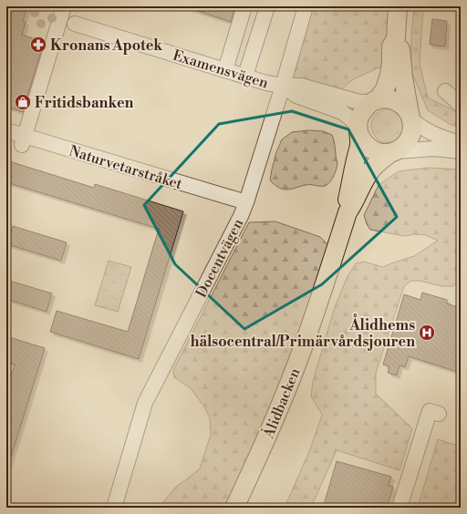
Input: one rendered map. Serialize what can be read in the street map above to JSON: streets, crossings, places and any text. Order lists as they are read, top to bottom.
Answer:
{
  "streets": {
    "main road": ["Ålidbacken"],
    "street": ["Examensvägen", "Naturvetarstråket", "Docentvägen"]
  },
  "crossings": [
    ["Examensvägen", "Docentvägen"],
    ["Examensvägen", "Ålidbacken"],
    ["Naturvetarstråket", "Docentvägen"]
  ],
  "places": {
    "pharmacy": ["Kronans Apotek"],
    "shop": ["Fritidsbanken"],
    "hospital": ["Ålidhems hälsocentral/Primärvårdsjouren"]
  }
}
